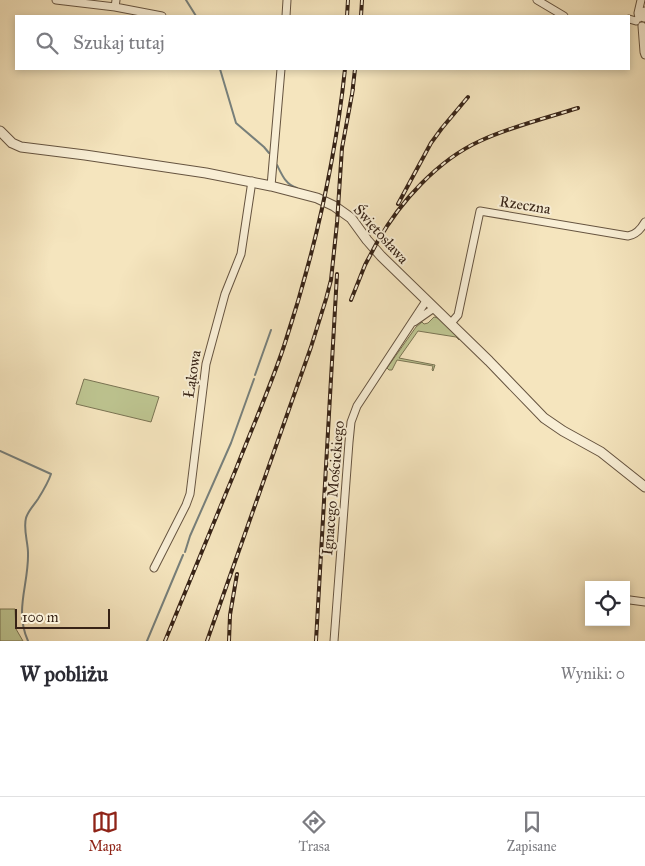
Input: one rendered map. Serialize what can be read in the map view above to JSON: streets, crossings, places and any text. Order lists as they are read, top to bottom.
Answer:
{
  "streets": {
    "street": [
      "Rzeczna",
      "Świętosława",
      "Łąkowa",
      "Ignacego Mościckiego"
    ]
  },
  "crossings": [
    ["Rzeczna", "Świętosława"],
    ["Świętosława", "Łąkowa"],
    ["Świętosława", "Ignacego Mościckiego"]
  ],
  "scale_bar": "100 m",
  "page": {
    "search": "Szukaj tutaj",
    "scale": "100 m",
    "heading": ["W pobliżu", "Wyniki: 0"],
    "nav": ["Mapa", "Trasa", "Zapisane"]
  }
}
